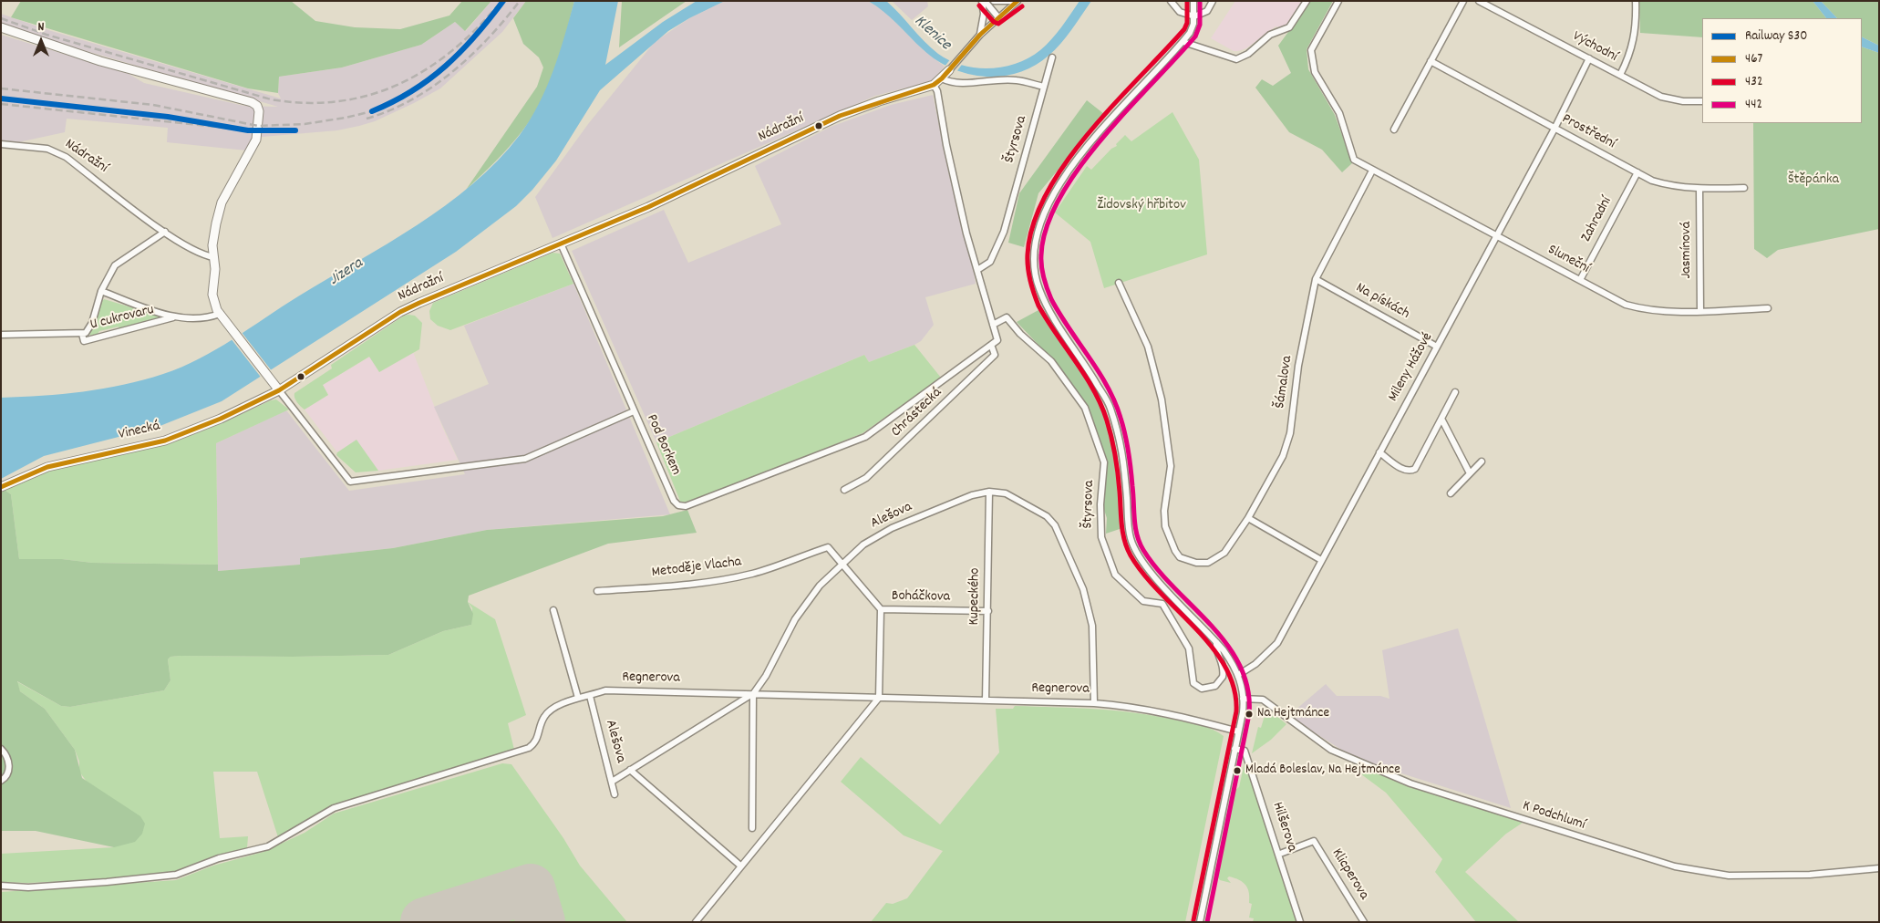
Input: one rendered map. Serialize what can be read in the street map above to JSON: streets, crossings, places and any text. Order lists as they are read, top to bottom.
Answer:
{
  "streets": {
    "street": [
      "Východní",
      "Nádražní",
      "Prostřední",
      "Štyrsova",
      "Zahradní",
      "Jasmínová",
      "Sluneční",
      "Na pískách",
      "U cukrovaru",
      "Mileny Hážové",
      "Šámalova",
      "Chrástecká",
      "Vinecká",
      "Pod Borkem",
      "Alešova",
      "Metoděje Vlacha",
      "Kupeckého",
      "Boháčkova",
      "Regnerova",
      "K Podchlumí",
      "Hilšerova",
      "Klicperova"
    ]
  },
  "crossings": [
    ["Východní", "Mileny Hážové"],
    ["Nádražní", "U cukrovaru"],
    ["Nádražní", "Vinecká"],
    ["Nádražní", "Pod Borkem"],
    ["Prostřední", "Zahradní"],
    ["Prostřední", "Jasmínová"],
    ["Prostřední", "Mileny Hážové"],
    ["Štyrsova", "Pod Borkem"],
    ["Zahradní", "Sluneční"],
    ["Jasmínová", "Sluneční"],
    ["Sluneční", "Mileny Hážové"],
    ["Sluneční", "Šámalova"],
    ["Na pískách", "Mileny Hážové"],
    ["Na pískách", "Šámalova"],
    ["Chrástecká", "Pod Borkem"],
    ["Vinecká", "Pod Borkem"],
    ["Alešova", "Metoděje Vlacha"],
    ["Alešova", "Kupeckého"],
    ["Alešova", "Boháčkova"],
    ["Alešova", "Regnerova"],
    ["Metoděje Vlacha", "Boháčkova"],
    ["Kupeckého", "Boháčkova"],
    ["Kupeckého", "Regnerova"],
    ["Boháčkova", "Regnerova"],
    ["Hilšerova", "Klicperova"]
  ],
  "water": ["Klenice", "Jizera"],
  "parks": ["Štěpánka", "Židovský hřbitov"],
  "places": ["Na Hejtmánce", "Mladá Boleslav, Na Hejtmánce"],
  "lines": [
    "rail line S30",
    "transit line 467",
    "transit line 432",
    "transit line 442"
  ],
  "legend": [
    "Railway S30",
    "467",
    "432",
    "442"
  ],
  "north": "top"
}
